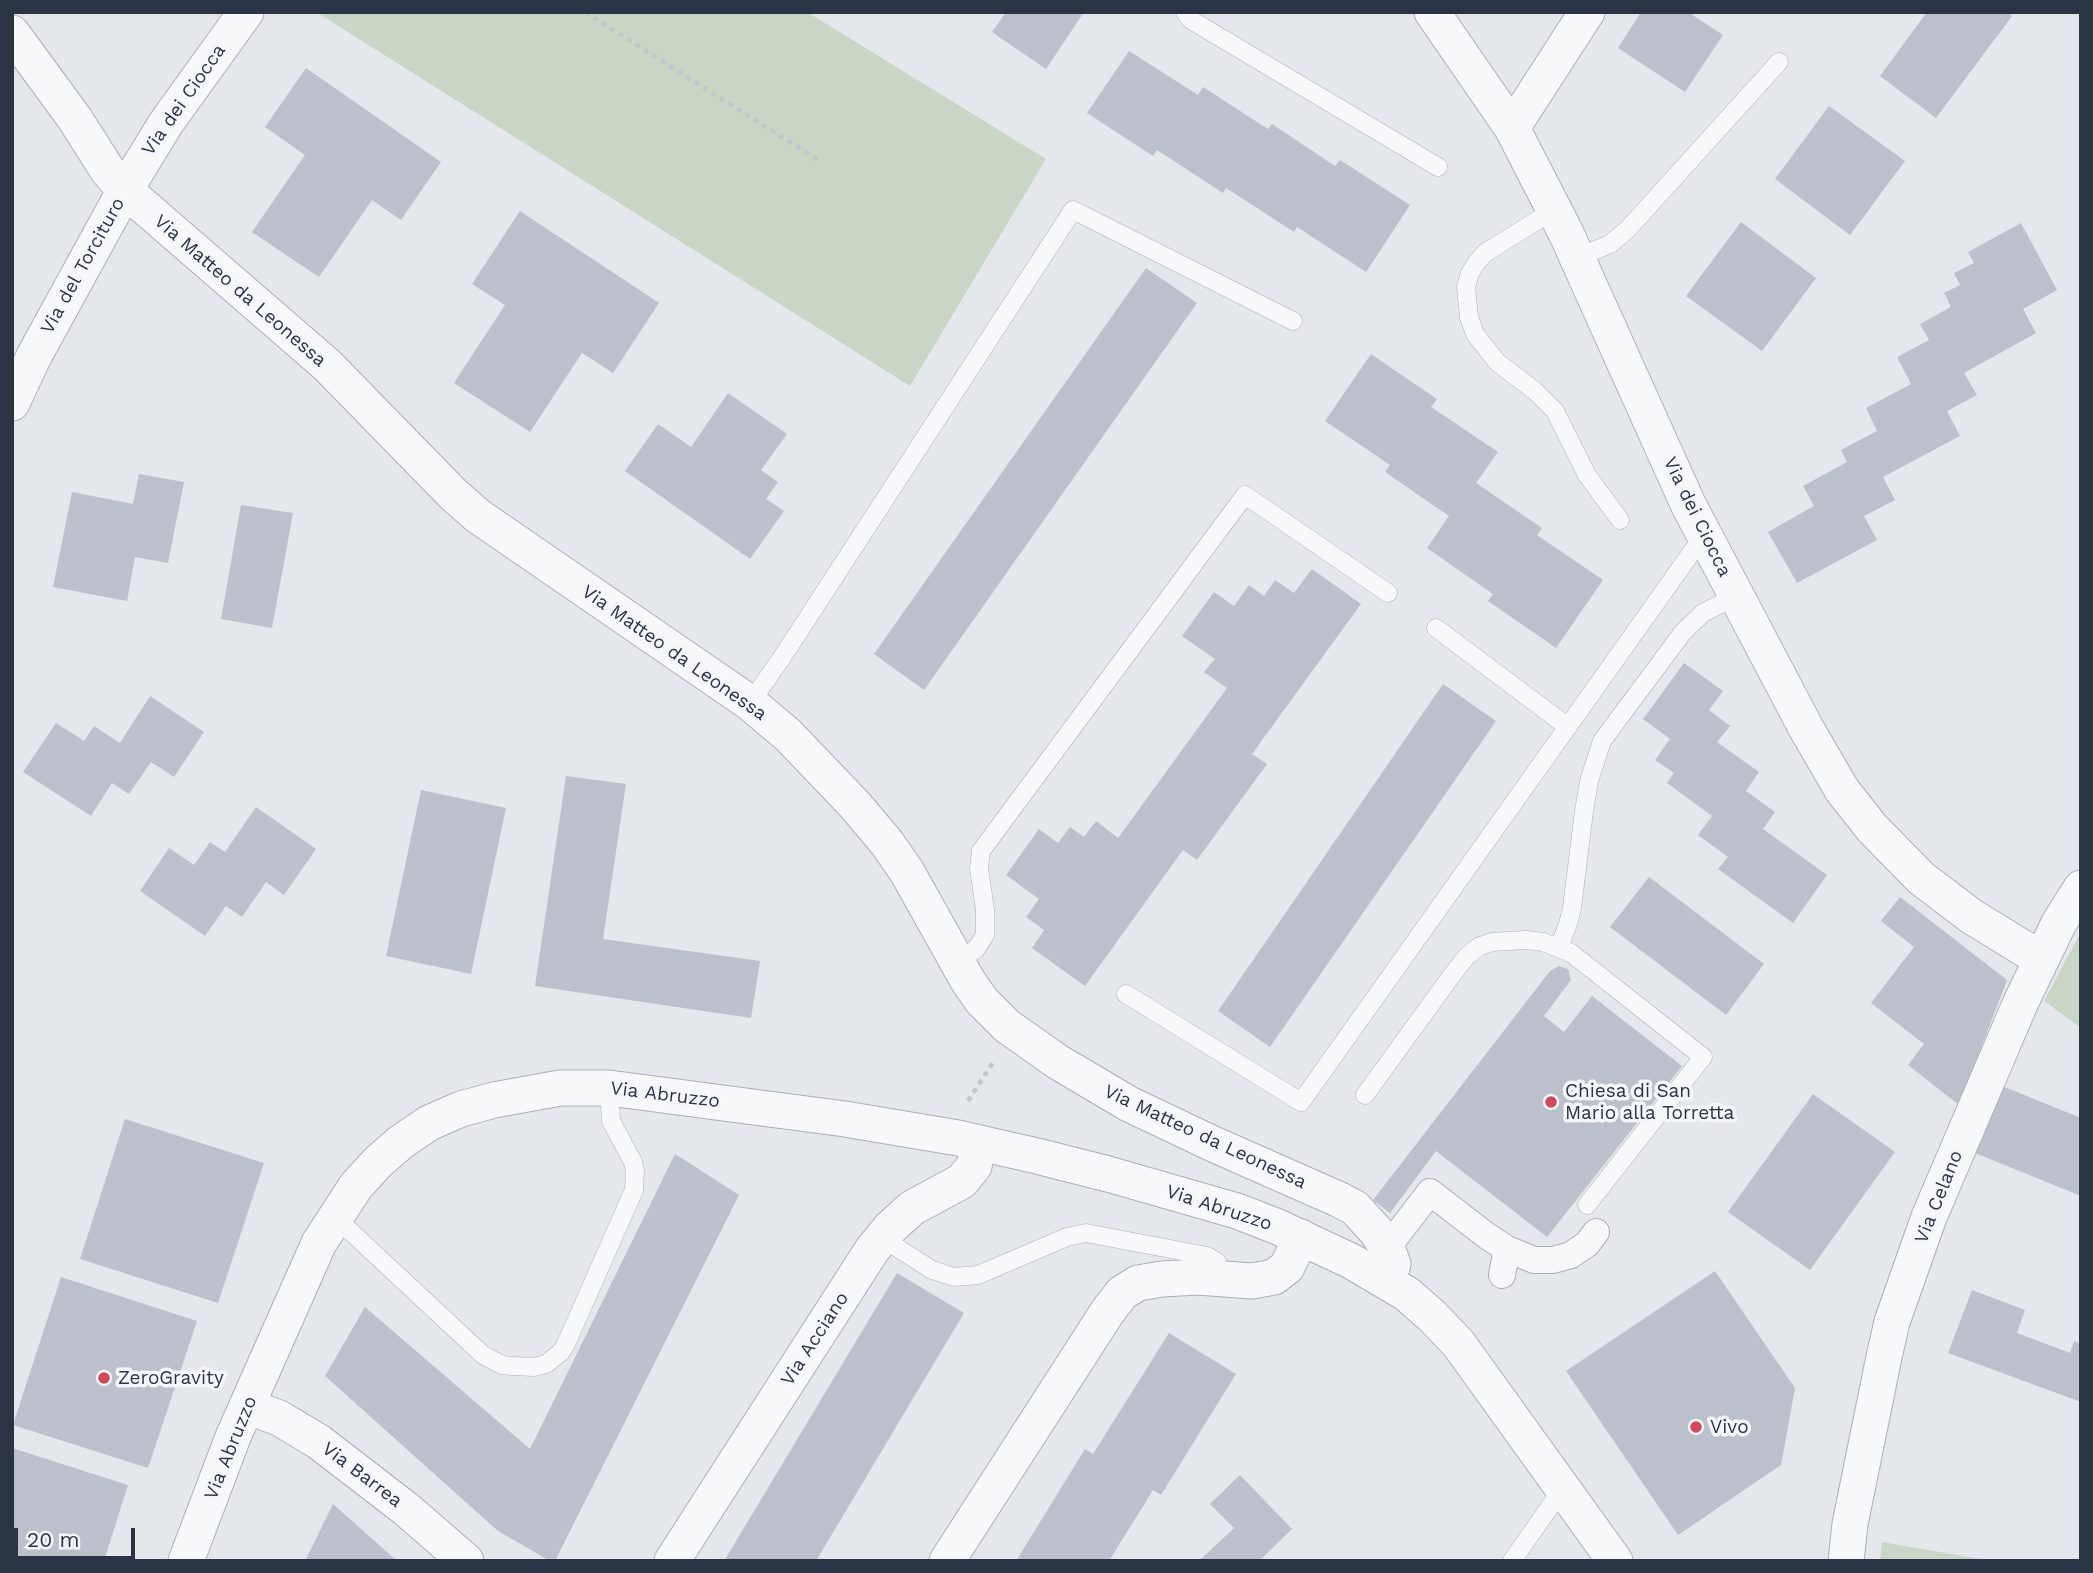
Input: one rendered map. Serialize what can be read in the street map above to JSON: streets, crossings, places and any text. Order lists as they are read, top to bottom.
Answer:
{
  "streets": {
    "street": [
      "Via dei Ciocca",
      "Via del Torcituro",
      "Via Matteo da Leonessa",
      "Via Abruzzo",
      "Via Celano",
      "Via Acciano",
      "Via Barrea"
    ]
  },
  "crossings": [
    ["Via dei Ciocca", "Via del Torcituro"],
    ["Via dei Ciocca", "Via Matteo da Leonessa"],
    ["Via dei Ciocca", "Via Celano"],
    ["Via del Torcituro", "Via Matteo da Leonessa"],
    ["Via Matteo da Leonessa", "Via Abruzzo"],
    ["Via Abruzzo", "Via Acciano"],
    ["Via Abruzzo", "Via Barrea"]
  ],
  "places": ["Chiesa di San Mario alla Torretta", "ZeroGravity", "Vivo"],
  "scale_bar": "20 m"
}
